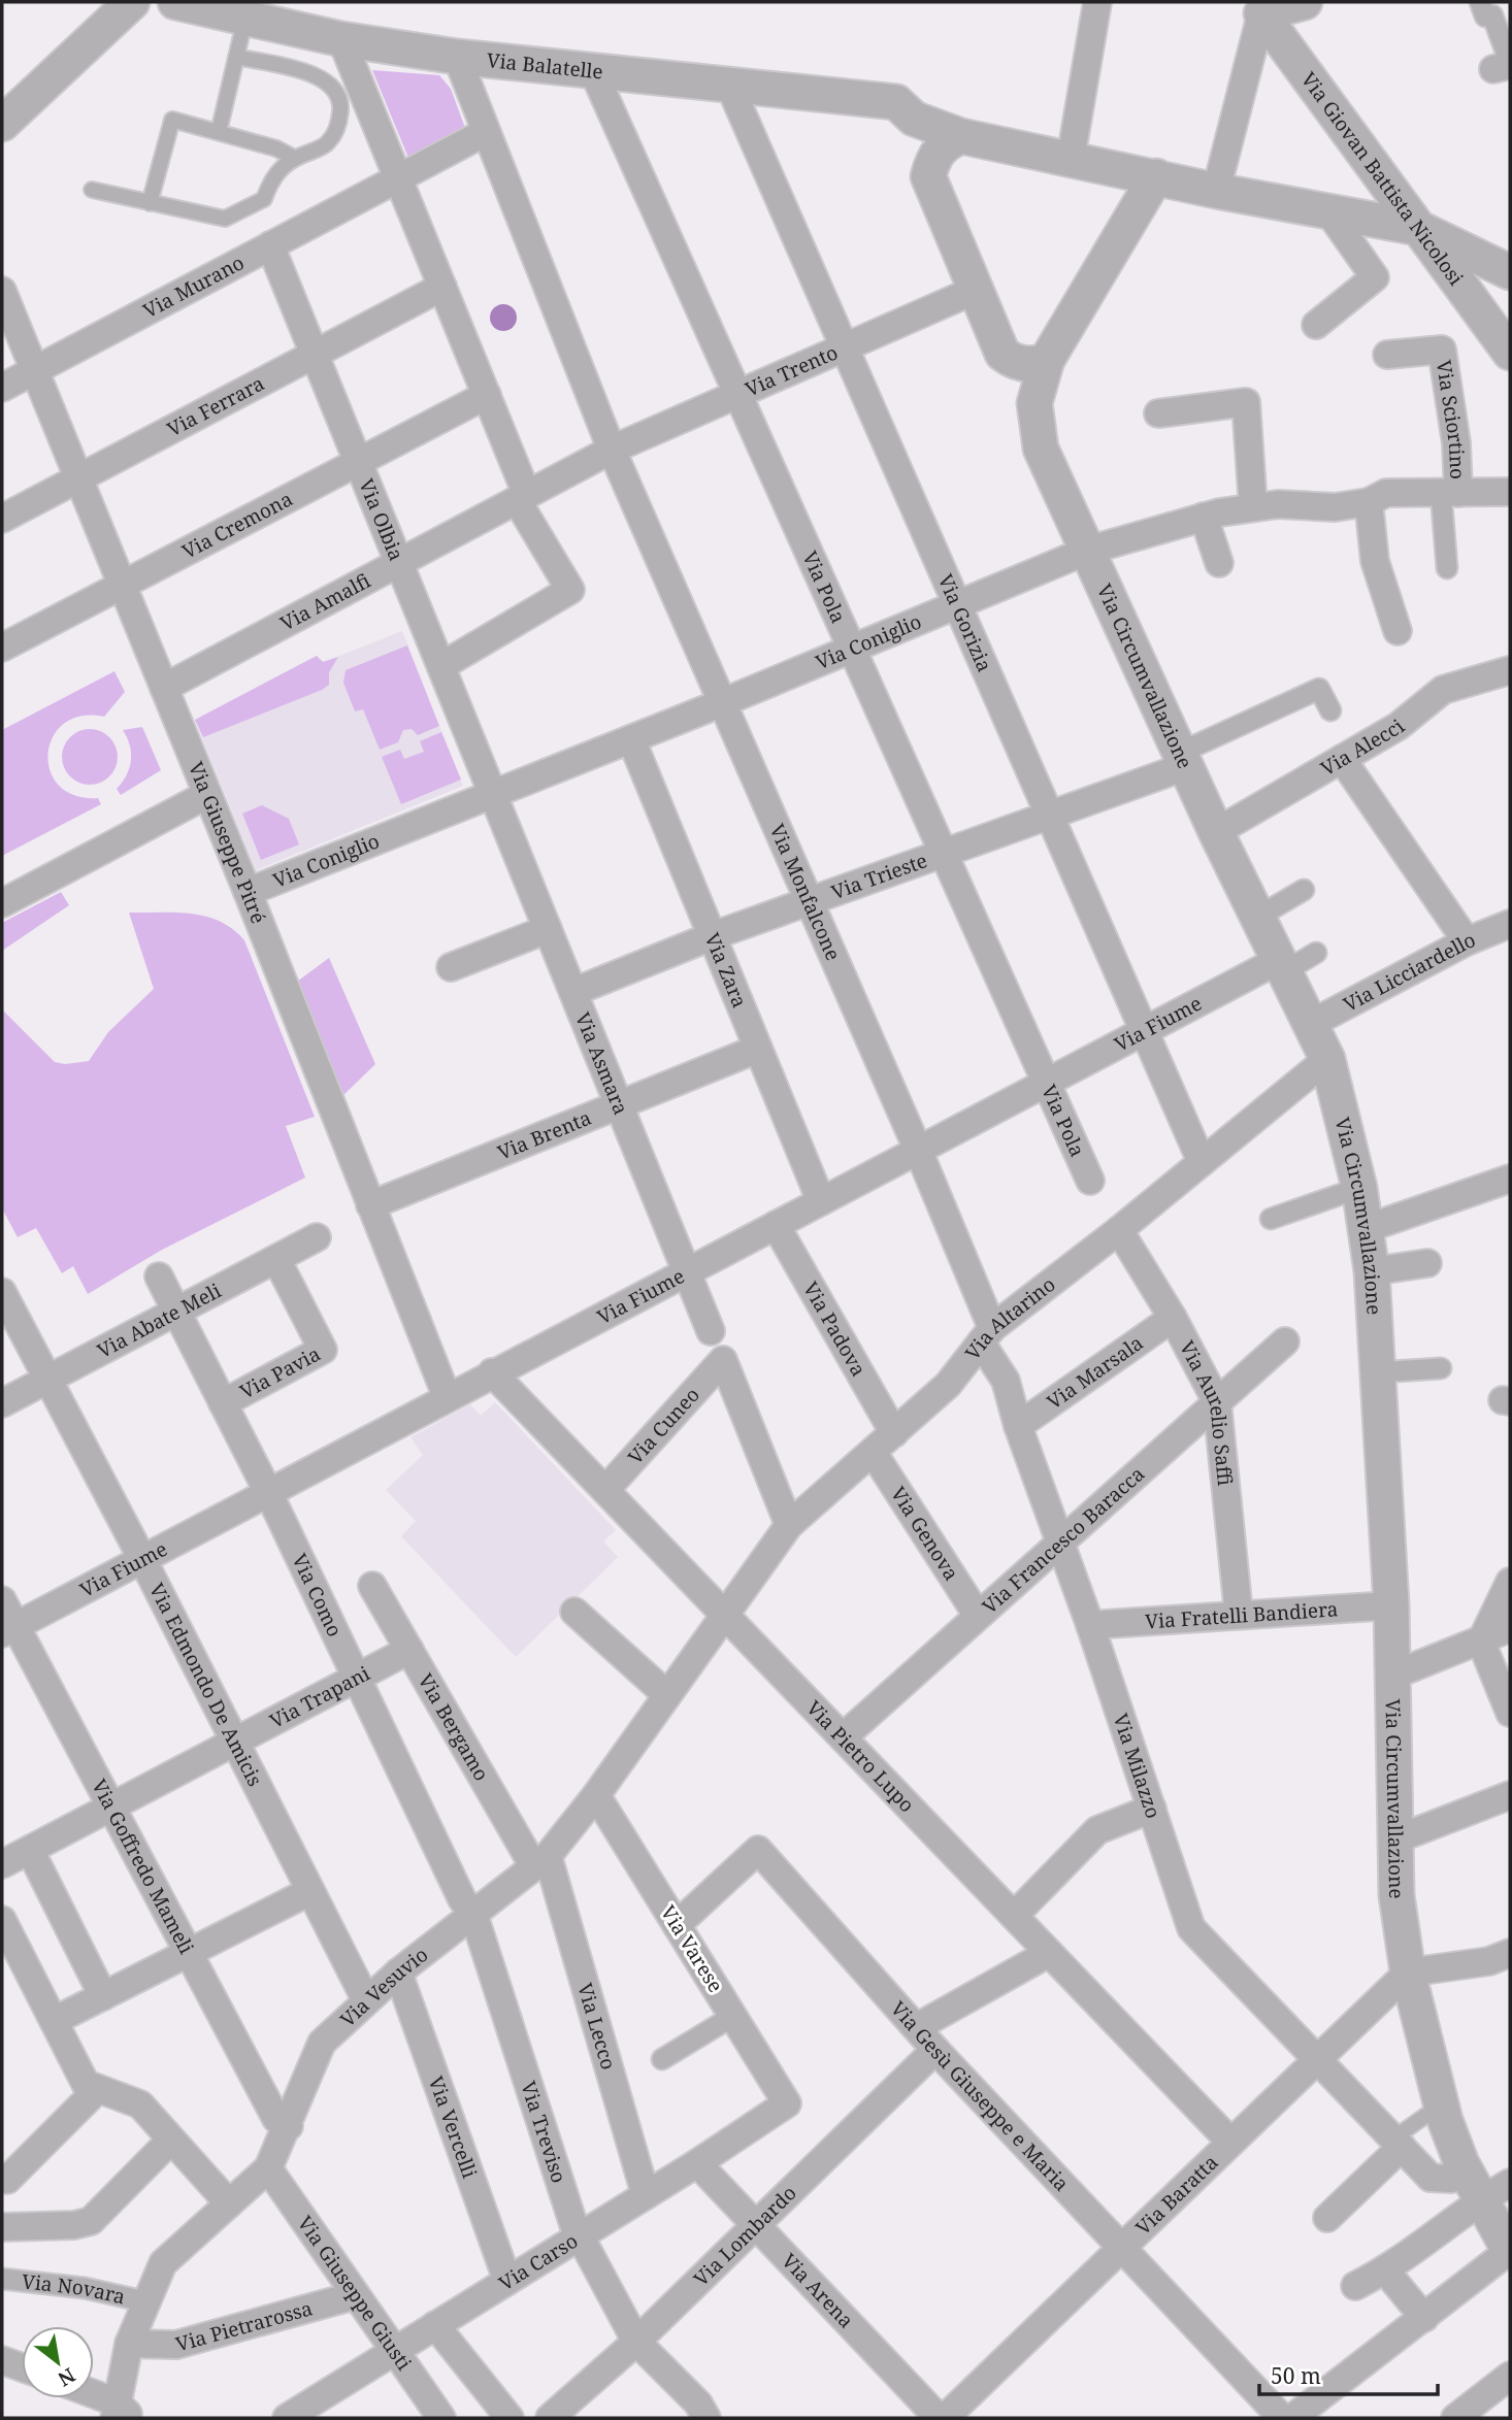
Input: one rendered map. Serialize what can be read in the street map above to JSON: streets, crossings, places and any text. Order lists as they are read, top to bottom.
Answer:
{
  "streets": {
    "street": [
      "Via Balatelle",
      "Via Giovan Battista Nicolosi",
      "Via Murano",
      "Via Trento",
      "Via Ferrara",
      "Via Sciortino",
      "Via Olbia",
      "Via Cremona",
      "Via Pola",
      "Via Amalfi",
      "Via Gorizia",
      "Via Coniglio",
      "Via Circumvallazione",
      "Via Alecci",
      "Via Giuseppe Pitré",
      "Via Trieste",
      "Via Monfalcone",
      "Via Zara",
      "Via Licciardello",
      "Via Fiume",
      "Via Asmara",
      "Via Brenta",
      "Via Abate Meli",
      "Via Altarino",
      "Via Padova",
      "Via Marsala",
      "Via Pavia",
      "Via Aurelio Saffi",
      "Via Cuneo",
      "Via Genova",
      "Via Francesco Baracca",
      "Via Como",
      "Via Fratelli Bandiera",
      "Via Edmondo De Amicis",
      "Via Trapani",
      "Via Bergamo",
      "Via Pietro Lupo",
      "Via Milazzo",
      "Via Goffredo Mameli",
      "Via Varese",
      "Via Vesuvio",
      "Via Lecco",
      "Via Gesù Giuseppe e Maria",
      "Via Vercelli",
      "Via Treviso",
      "Via Baratta",
      "Via Lombardo",
      "Via Carso",
      "Via Novara",
      "Via Arena",
      "Via Giuseppe Giusti",
      "Via Pietrarossa"
    ]
  },
  "crossings": [
    ["Via Balatelle", "Via Pola"],
    ["Via Balatelle", "Via Gorizia"],
    ["Via Balatelle", "Via Monfalcone"],
    ["Via Murano", "Via Olbia"],
    ["Via Murano", "Via Giuseppe Pitré"],
    ["Via Murano", "Via Monfalcone"],
    ["Via Trento", "Via Pola"],
    ["Via Trento", "Via Amalfi"],
    ["Via Trento", "Via Gorizia"],
    ["Via Trento", "Via Monfalcone"],
    ["Via Ferrara", "Via Olbia"],
    ["Via Ferrara", "Via Giuseppe Pitré"],
    ["Via Sciortino", "Via Coniglio"],
    ["Via Olbia", "Via Cremona"],
    ["Via Olbia", "Via Amalfi"],
    ["Via Olbia", "Via Coniglio"],
    ["Via Olbia", "Via Asmara"],
    ["Via Cremona", "Via Giuseppe Pitré"],
    ["Via Pola", "Via Coniglio"],
    ["Via Pola", "Via Trieste"],
    ["Via Pola", "Via Fiume"],
    ["Via Amalfi", "Via Giuseppe Pitré"],
    ["Via Gorizia", "Via Coniglio"],
    ["Via Gorizia", "Via Trieste"],
    ["Via Gorizia", "Via Fiume"],
    ["Via Gorizia", "Via Altarino"],
    ["Via Coniglio", "Via Circumvallazione"],
    ["Via Coniglio", "Via Giuseppe Pitré"],
    ["Via Coniglio", "Via Monfalcone"],
    ["Via Coniglio", "Via Zara"],
    ["Via Coniglio", "Via Asmara"],
    ["Via Circumvallazione", "Via Alecci"],
    ["Via Circumvallazione", "Via Trieste"],
    ["Via Circumvallazione", "Via Licciardello"],
    ["Via Circumvallazione", "Via Fiume"],
    ["Via Circumvallazione", "Via Altarino"],
    ["Via Circumvallazione", "Via Fratelli Bandiera"],
    ["Via Circumvallazione", "Via Milazzo"],
    ["Via Circumvallazione", "Via Baratta"],
    ["Via Giuseppe Pitré", "Via Fiume"],
    ["Via Giuseppe Pitré", "Via Brenta"],
    ["Via Trieste", "Via Monfalcone"],
    ["Via Trieste", "Via Zara"],
    ["Via Trieste", "Via Asmara"],
    ["Via Monfalcone", "Via Fiume"],
    ["Via Monfalcone", "Via Altarino"],
    ["Via Monfalcone", "Via Milazzo"],
    ["Via Zara", "Via Fiume"],
    ["Via Zara", "Via Brenta"],
    ["Via Fiume", "Via Asmara"],
    ["Via Fiume", "Via Padova"],
    ["Via Fiume", "Via Como"],
    ["Via Fiume", "Via Edmondo De Amicis"],
    ["Via Fiume", "Via Pietro Lupo"],
    ["Via Fiume", "Via Goffredo Mameli"],
    ["Via Asmara", "Via Brenta"],
    ["Via Abate Meli", "Via Pavia"],
    ["Via Abate Meli", "Via Como"],
    ["Via Abate Meli", "Via Edmondo De Amicis"],
    ["Via Altarino", "Via Padova"],
    ["Via Altarino", "Via Aurelio Saffi"],
    ["Via Altarino", "Via Cuneo"],
    ["Via Altarino", "Via Genova"],
    ["Via Altarino", "Via Pietro Lupo"],
    ["Via Altarino", "Via Milazzo"],
    ["Via Altarino", "Via Vesuvio"],
    ["Via Marsala", "Via Aurelio Saffi"],
    ["Via Marsala", "Via Milazzo"],
    ["Via Pavia", "Via Como"],
    ["Via Aurelio Saffi", "Via Francesco Baracca"],
    ["Via Aurelio Saffi", "Via Fratelli Bandiera"],
    ["Via Cuneo", "Via Pietro Lupo"],
    ["Via Genova", "Via Francesco Baracca"],
    ["Via Francesco Baracca", "Via Pietro Lupo"],
    ["Via Francesco Baracca", "Via Milazzo"],
    ["Via Como", "Via Trapani"],
    ["Via Como", "Via Vesuvio"],
    ["Via Como", "Via Treviso"],
    ["Via Fratelli Bandiera", "Via Milazzo"],
    ["Via Edmondo De Amicis", "Via Trapani"],
    ["Via Edmondo De Amicis", "Via Vesuvio"],
    ["Via Trapani", "Via Bergamo"],
    ["Via Trapani", "Via Goffredo Mameli"],
    ["Via Bergamo", "Via Vesuvio"],
    ["Via Bergamo", "Via Lecco"],
    ["Via Pietro Lupo", "Via Vesuvio"],
    ["Via Pietro Lupo", "Via Baratta"],
    ["Via Milazzo", "Via Baratta"],
    ["Via Goffredo Mameli", "Via Vesuvio"],
    ["Via Varese", "Via Vesuvio"],
    ["Via Varese", "Via Gesù Giuseppe e Maria"],
    ["Via Varese", "Via Carso"],
    ["Via Vesuvio", "Via Lecco"],
    ["Via Vesuvio", "Via Vercelli"],
    ["Via Vesuvio", "Via Treviso"],
    ["Via Vesuvio", "Via Novara"],
    ["Via Vesuvio", "Via Giuseppe Giusti"],
    ["Via Vesuvio", "Via Pietrarossa"],
    ["Via Lecco", "Via Carso"],
    ["Via Gesù Giuseppe e Maria", "Via Baratta"],
    ["Via Gesù Giuseppe e Maria", "Via Lombardo"],
    ["Via Vercelli", "Via Carso"],
    ["Via Treviso", "Via Lombardo"],
    ["Via Treviso", "Via Carso"],
    ["Via Lombardo", "Via Arena"],
    ["Via Carso", "Via Arena"],
    ["Via Carso", "Via Giuseppe Giusti"],
    ["Via Giuseppe Giusti", "Via Pietrarossa"]
  ],
  "scale_bar": "50 m",
  "north": "bottom right"
}
